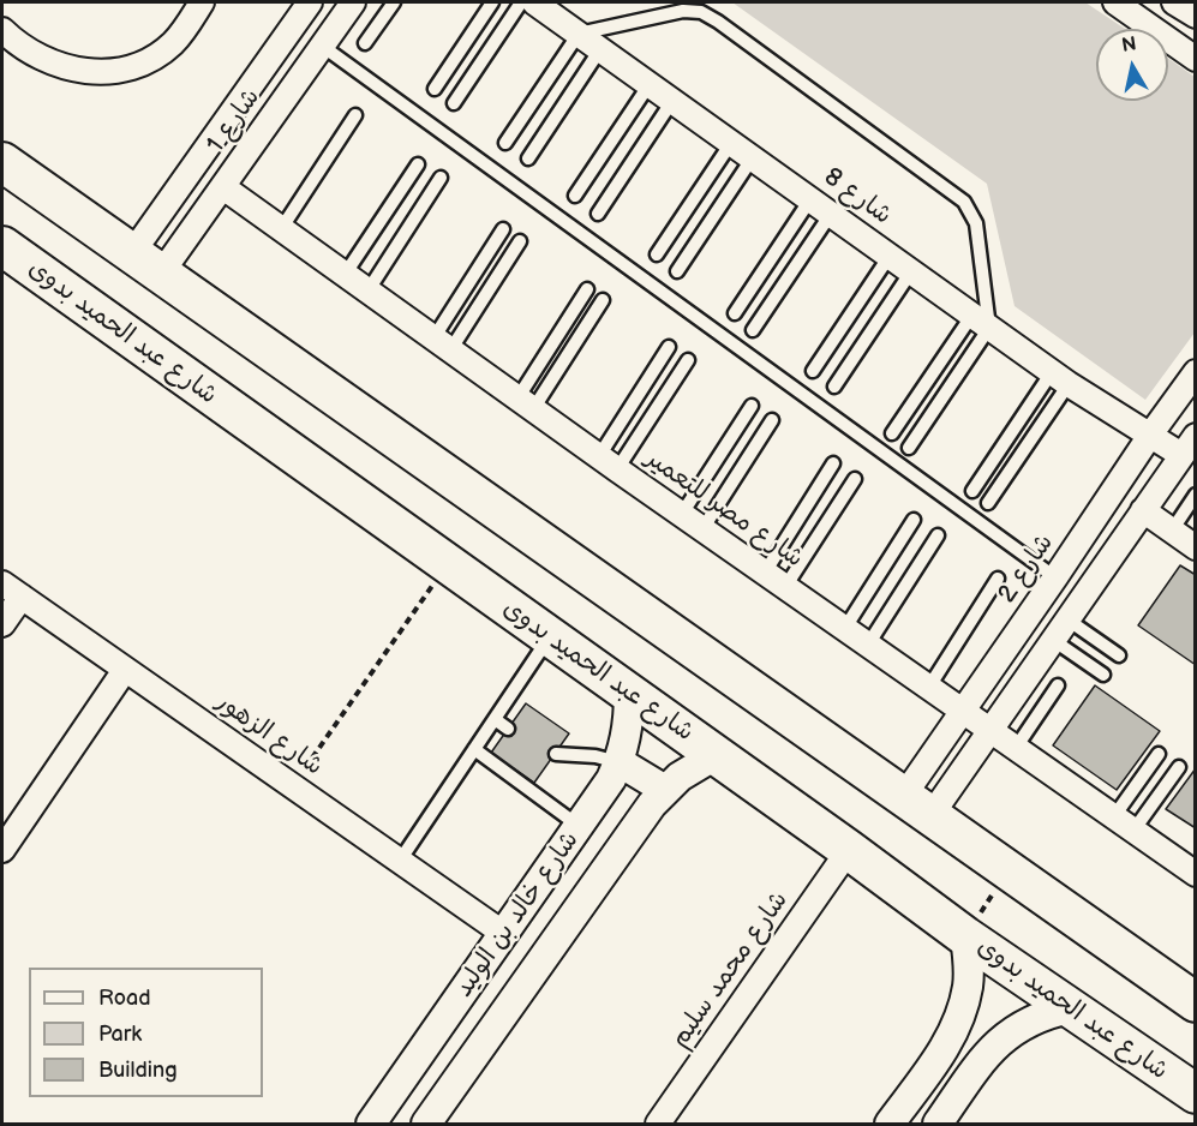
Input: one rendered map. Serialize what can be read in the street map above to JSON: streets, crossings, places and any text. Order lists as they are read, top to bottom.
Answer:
{
  "streets": {
    "main road": ["شارع عبد الحميد بدوى"],
    "street": [
      "شارع 1",
      "شارع 8",
      "شارع مصر للتعمير",
      "شارع 2",
      "شارع الزهور",
      "شارع خالد بن الوليد",
      "شارع محمد سليم"
    ]
  },
  "crossings": [
    ["شارع 1", "شارع مصر للتعمير"],
    ["شارع 8", "شارع 2"],
    ["شارع عبد الحميد بدوى", "شارع خالد بن الوليد"],
    ["شارع عبد الحميد بدوى", "شارع محمد سليم"],
    ["شارع مصر للتعمير", "شارع 2"],
    ["شارع الزهور", "شارع خالد بن الوليد"]
  ],
  "legend": ["Road", "Park", "Building"],
  "north": "top"
}
